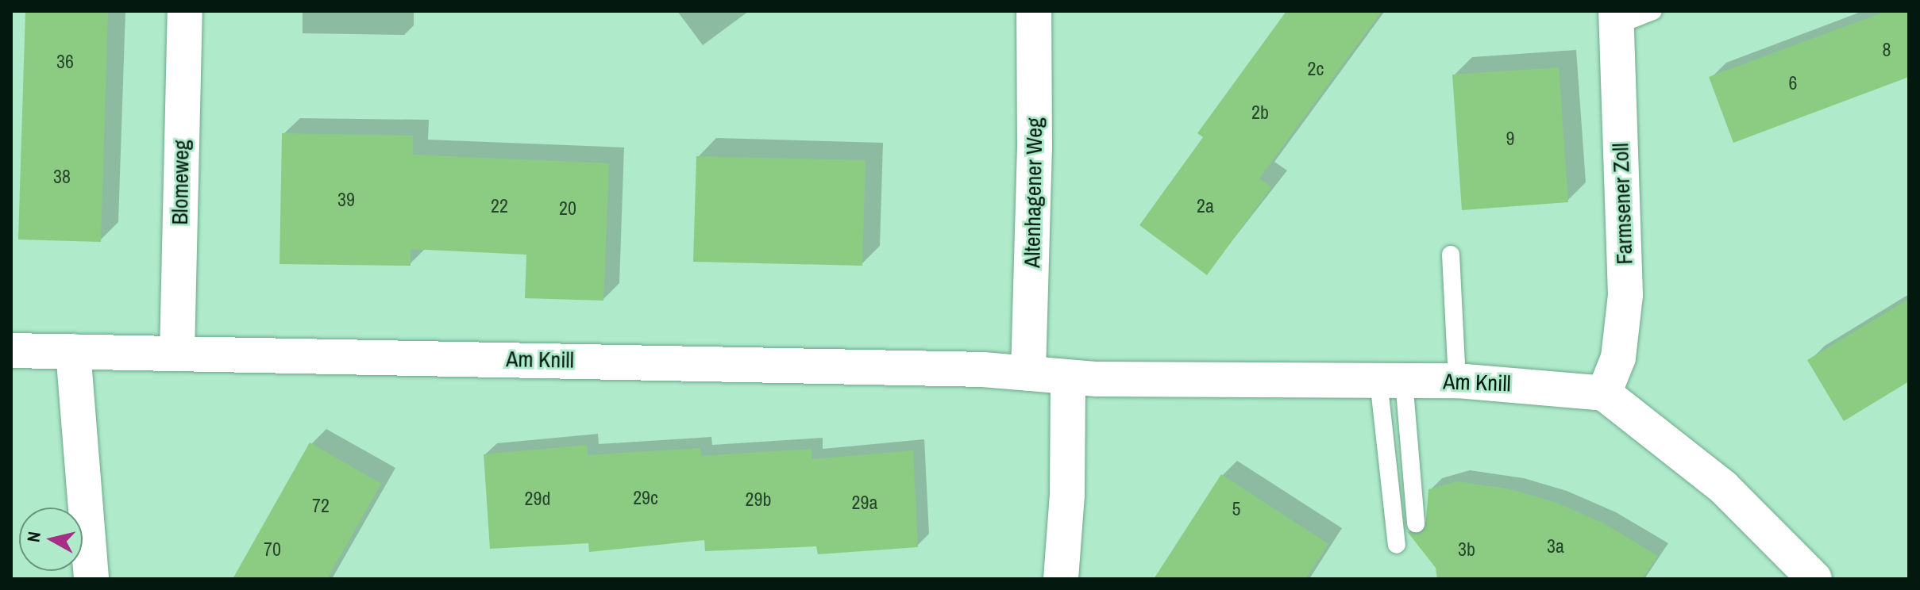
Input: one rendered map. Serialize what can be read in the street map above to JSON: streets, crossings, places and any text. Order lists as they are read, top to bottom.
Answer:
{
  "streets": {
    "street": [
      "Blomeweg",
      "Altenhagener Weg",
      "Farmsener Zoll",
      "Am Knill"
    ]
  },
  "crossings": [
    ["Blomeweg", "Am Knill"],
    ["Altenhagener Weg", "Am Knill"],
    ["Farmsener Zoll", "Am Knill"]
  ],
  "house_numbers": [
    "8",
    "36",
    "2c",
    "6",
    "2b",
    "9",
    "38",
    "39",
    "22",
    "2a",
    "20",
    "29c",
    "29d",
    "29b",
    "29a",
    "72",
    "5",
    "3a",
    "70",
    "3b"
  ],
  "north": "left"
}
